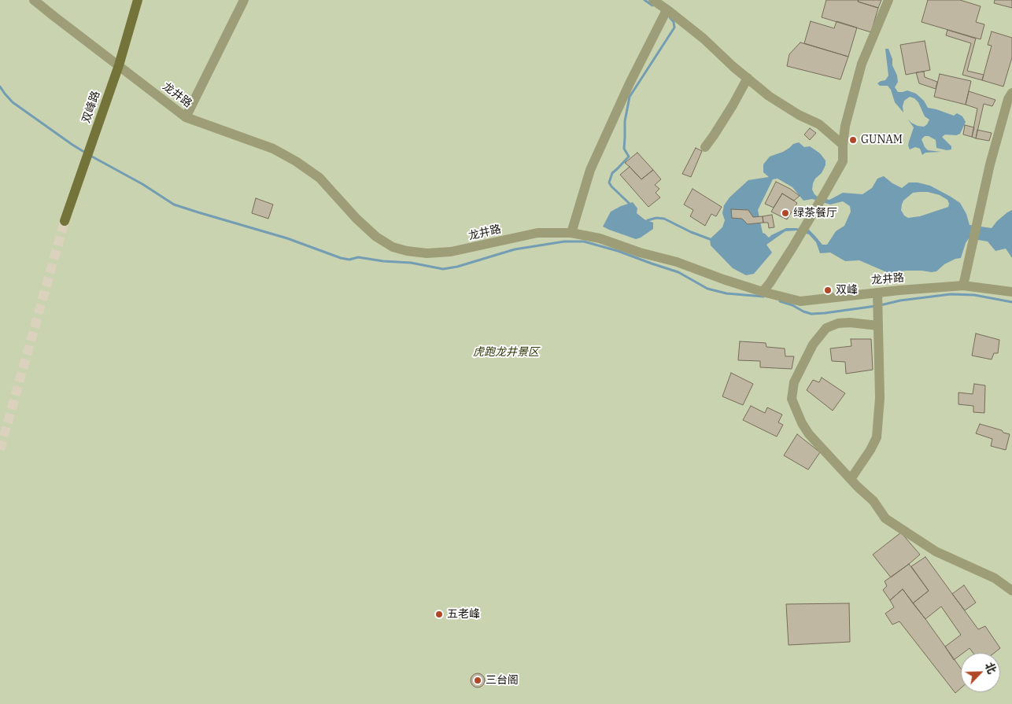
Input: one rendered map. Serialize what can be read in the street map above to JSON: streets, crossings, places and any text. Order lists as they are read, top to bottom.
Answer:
{
  "streets": {
    "main road": ["双峰路"],
    "street": ["龙井路"]
  },
  "crossings": [
    ["龙井路", "双峰路"]
  ],
  "parks": ["虎跑龙井景区"],
  "places": [
    "GUNAM",
    "绿茶餐厅",
    "双峰",
    "五老峰",
    "三台阁"
  ],
  "north": "top right"
}
